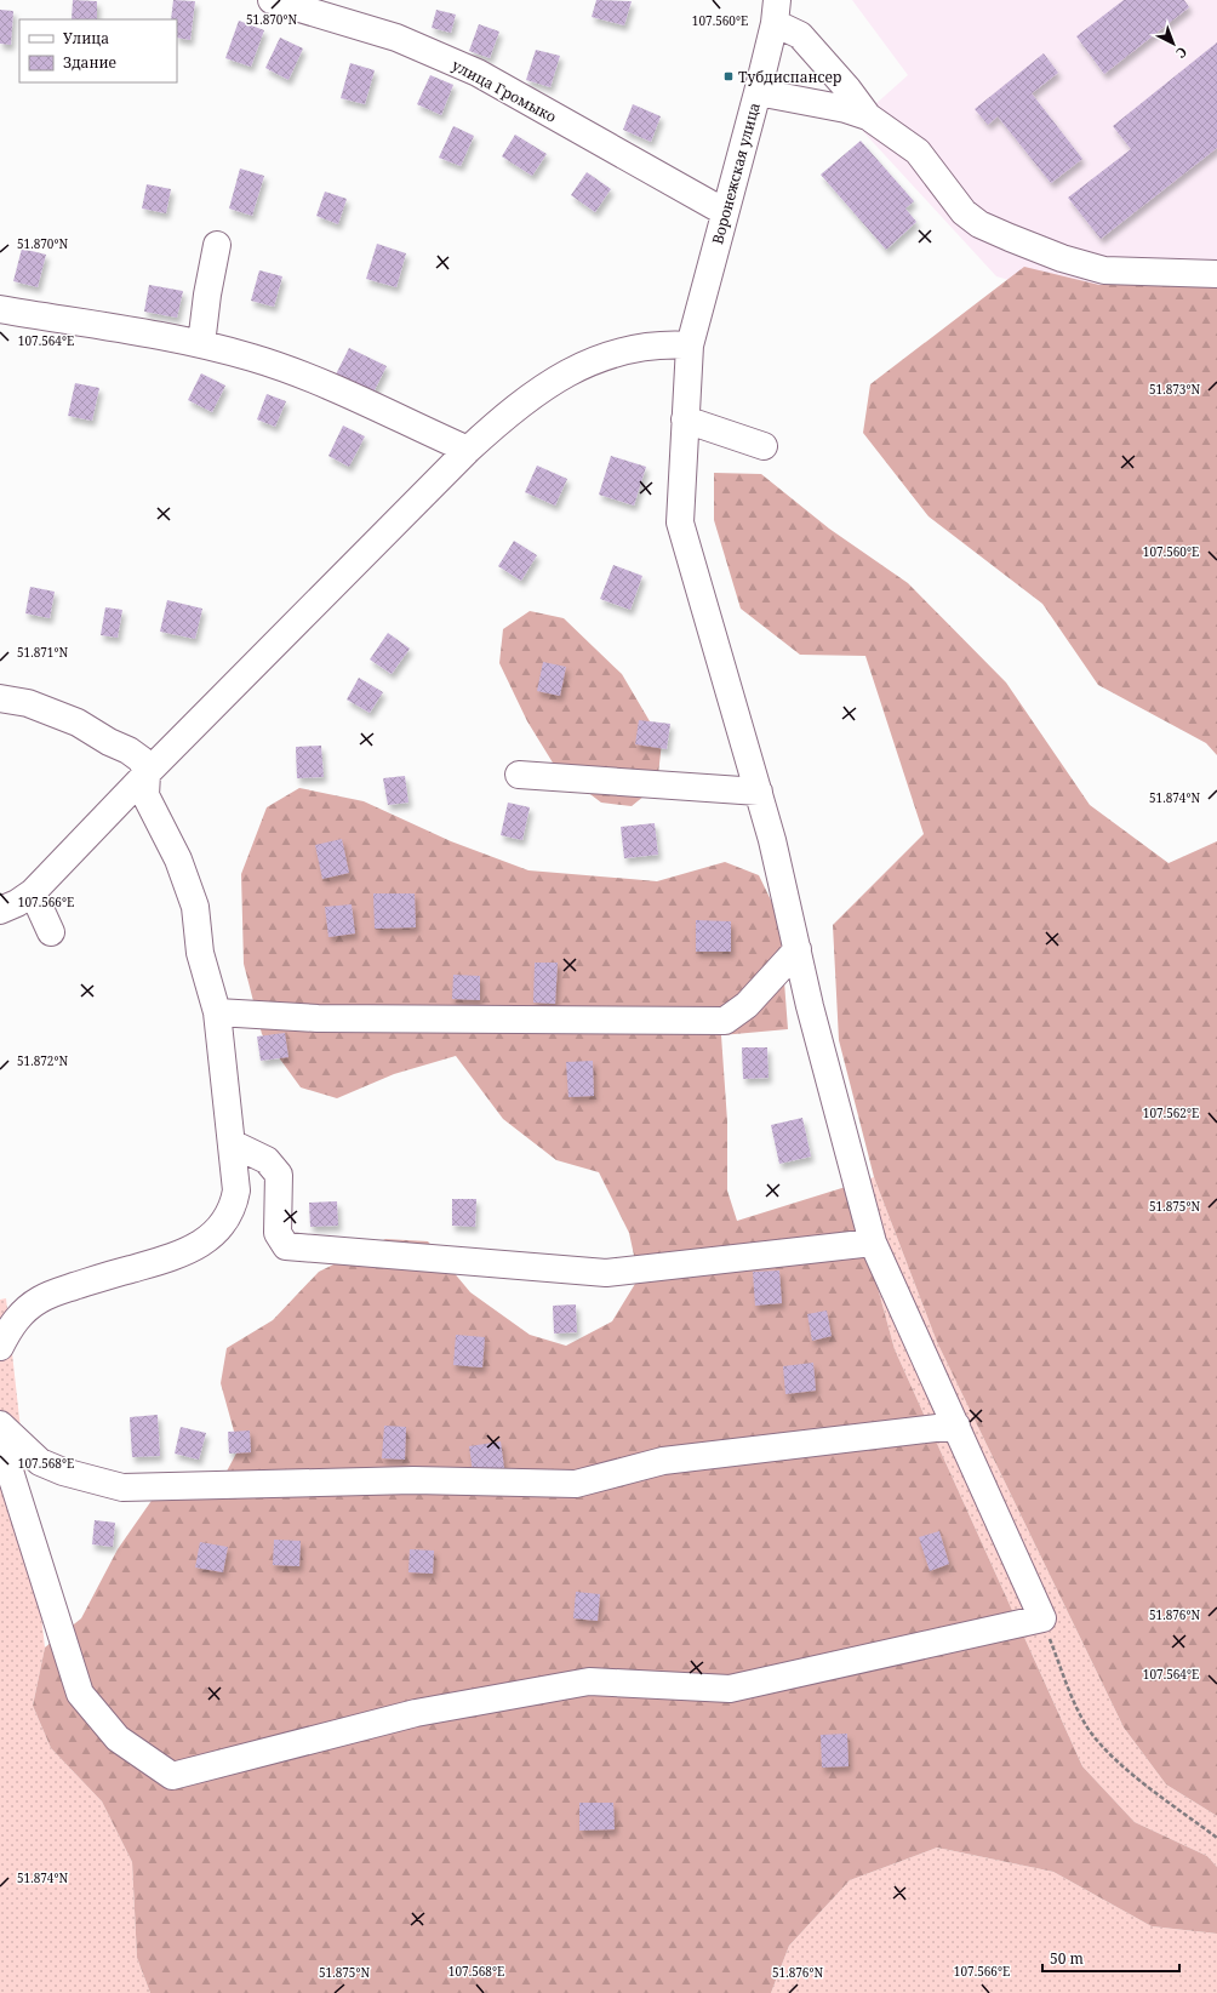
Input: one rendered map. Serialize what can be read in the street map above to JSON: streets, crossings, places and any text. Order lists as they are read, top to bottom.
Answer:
{
  "streets": {
    "street": ["улица Громыко", "Воронежская улица"]
  },
  "crossings": [
    ["улица Громыко", "Воронежская улица"]
  ],
  "places": {
    "transit": ["Тубдиспансер"]
  },
  "legend": ["Улица", "Здание"],
  "scale_bar": "50 m",
  "north": "bottom right",
  "coordinates": [
    "51.870°N",
    "107.560°E",
    "107.564°E",
    "51.873°N",
    "51.871°N",
    "51.874°N",
    "107.566°E",
    "51.872°N",
    "107.562°E",
    "51.875°N",
    "107.568°E",
    "51.876°N"
  ]
}
